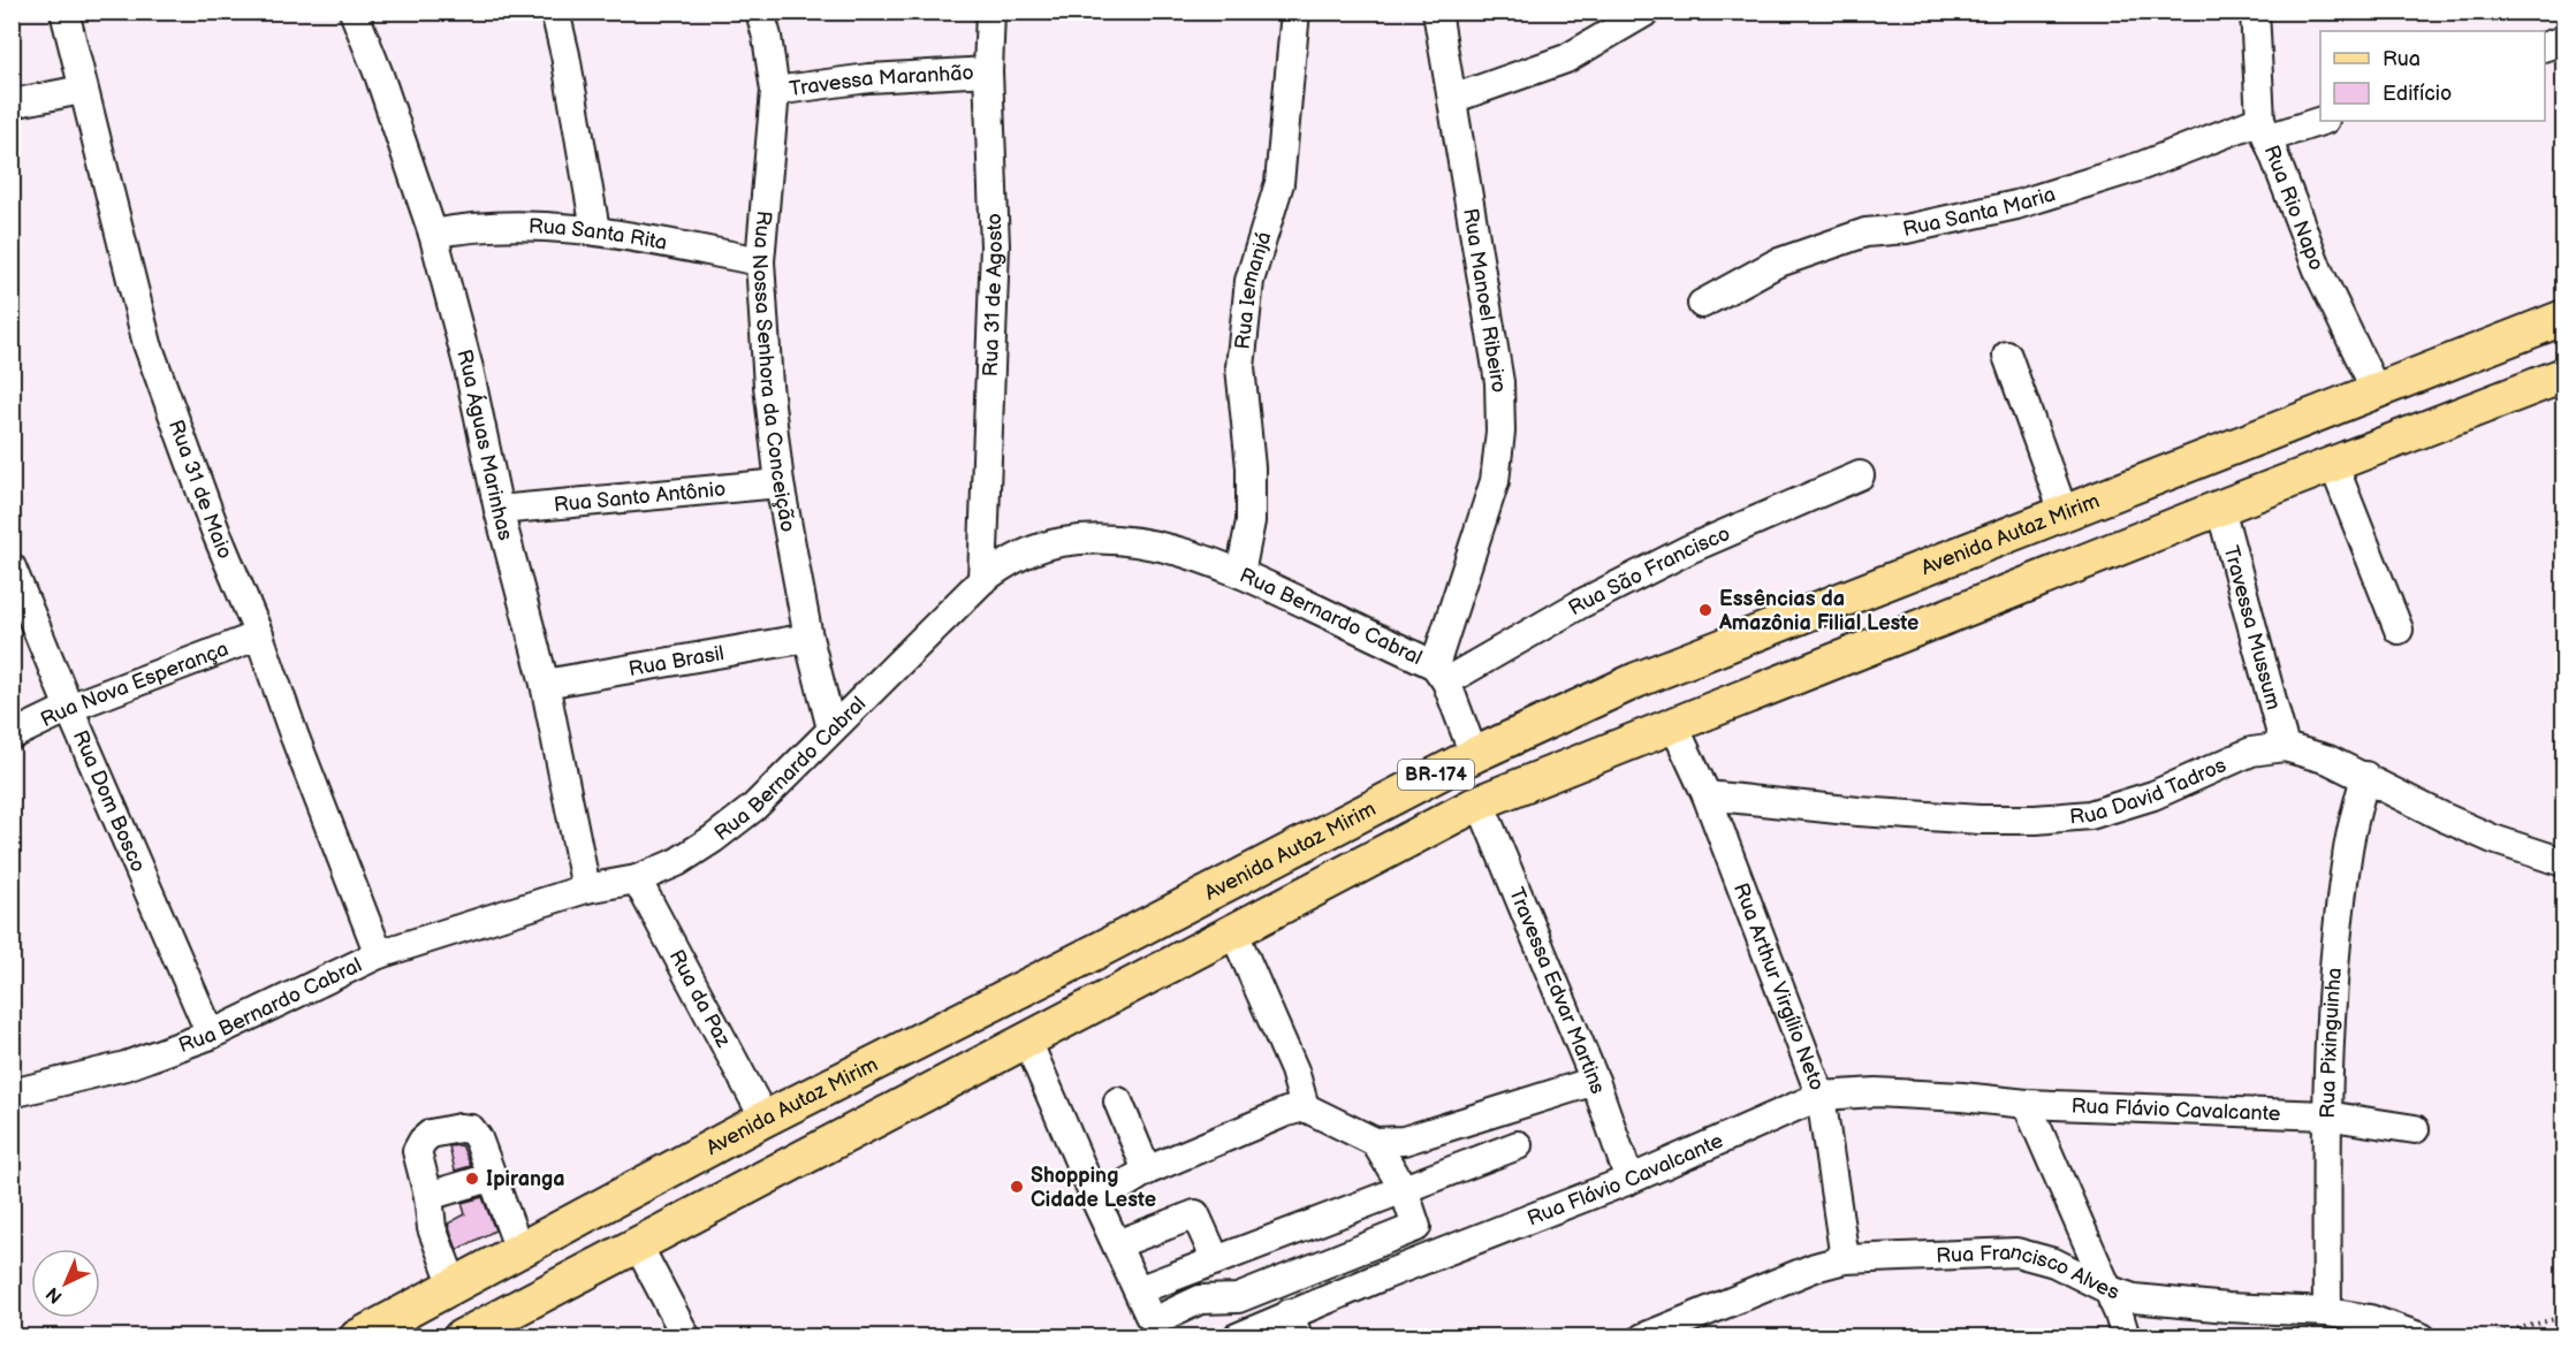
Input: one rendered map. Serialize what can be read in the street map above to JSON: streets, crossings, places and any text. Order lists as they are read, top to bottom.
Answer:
{
  "streets": {
    "main road": ["Avenida Autaz Mirim", "BR-174"],
    "street": [
      "Travessa Maranhão",
      "Rua Rio Napo",
      "Rua Santa Maria",
      "Rua Santa Rita",
      "Rua Iemanjá",
      "Rua 31 de Agosto",
      "Rua Manoel Ribeiro",
      "Rua Nossa Senhora da Conceição",
      "Rua Águas Marinhas",
      "Rua 31 de Maio",
      "Rua Santo Antônio",
      "Rua São Francisco",
      "Rua Bernardo Cabral",
      "Travessa Mussum",
      "Rua Brasil",
      "Rua Nova Esperança",
      "Rua David Tadros",
      "Rua Dom Bosco",
      "Rua Arthur Virgílio Neto",
      "Travessa Edvar Martins",
      "Rua da Paz",
      "Rua Pixinguinha",
      "Rua Flávio Cavalcante",
      "Rua Francisco Alves"
    ]
  },
  "crossings": [
    ["Travessa Maranhão", "Rua 31 de Agosto"],
    ["Travessa Maranhão", "Rua Nossa Senhora da Conceição"],
    ["Rua Rio Napo", "Rua Santa Maria"],
    ["Rua Rio Napo", "Avenida Autaz Mirim"],
    ["Rua Santa Rita", "Rua Nossa Senhora da Conceição"],
    ["Rua Santa Rita", "Rua Águas Marinhas"],
    ["Rua Iemanjá", "Rua Bernardo Cabral"],
    ["Rua 31 de Agosto", "Rua Bernardo Cabral"],
    ["Rua Manoel Ribeiro", "Rua São Francisco"],
    ["Rua Manoel Ribeiro", "Rua Bernardo Cabral"],
    ["Rua Nossa Senhora da Conceição", "Rua Santo Antônio"],
    ["Rua Nossa Senhora da Conceição", "Rua Bernardo Cabral"],
    ["Rua Nossa Senhora da Conceição", "Rua Brasil"],
    ["Rua Águas Marinhas", "Rua Santo Antônio"],
    ["Rua Águas Marinhas", "Rua Bernardo Cabral"],
    ["Rua Águas Marinhas", "Rua Brasil"],
    ["Rua 31 de Maio", "Rua Bernardo Cabral"],
    ["Rua 31 de Maio", "Rua Nova Esperança"],
    ["Avenida Autaz Mirim", "Rua da Paz"],
    ["Rua São Francisco", "Rua Bernardo Cabral"],
    ["Rua Bernardo Cabral", "Rua Dom Bosco"],
    ["Rua Bernardo Cabral", "Rua da Paz"],
    ["Travessa Mussum", "BR-174"],
    ["Travessa Mussum", "Rua David Tadros"],
    ["Rua Nova Esperança", "Rua Dom Bosco"],
    ["BR-174", "Rua Arthur Virgílio Neto"],
    ["BR-174", "Travessa Edvar Martins"],
    ["Rua David Tadros", "Rua Arthur Virgílio Neto"],
    ["Rua David Tadros", "Rua Pixinguinha"],
    ["Rua Arthur Virgílio Neto", "Rua Flávio Cavalcante"],
    ["Rua Arthur Virgílio Neto", "Rua Francisco Alves"],
    ["Travessa Edvar Martins", "Rua Flávio Cavalcante"],
    ["Rua Pixinguinha", "Rua Flávio Cavalcante"],
    ["Rua Pixinguinha", "Rua Francisco Alves"]
  ],
  "places": ["Essências da Amazônia Filial Leste", "Ipiranga", "Shopping Cidade Leste"],
  "legend": ["Rua", "Edifício"],
  "north": "bottom left"
}
